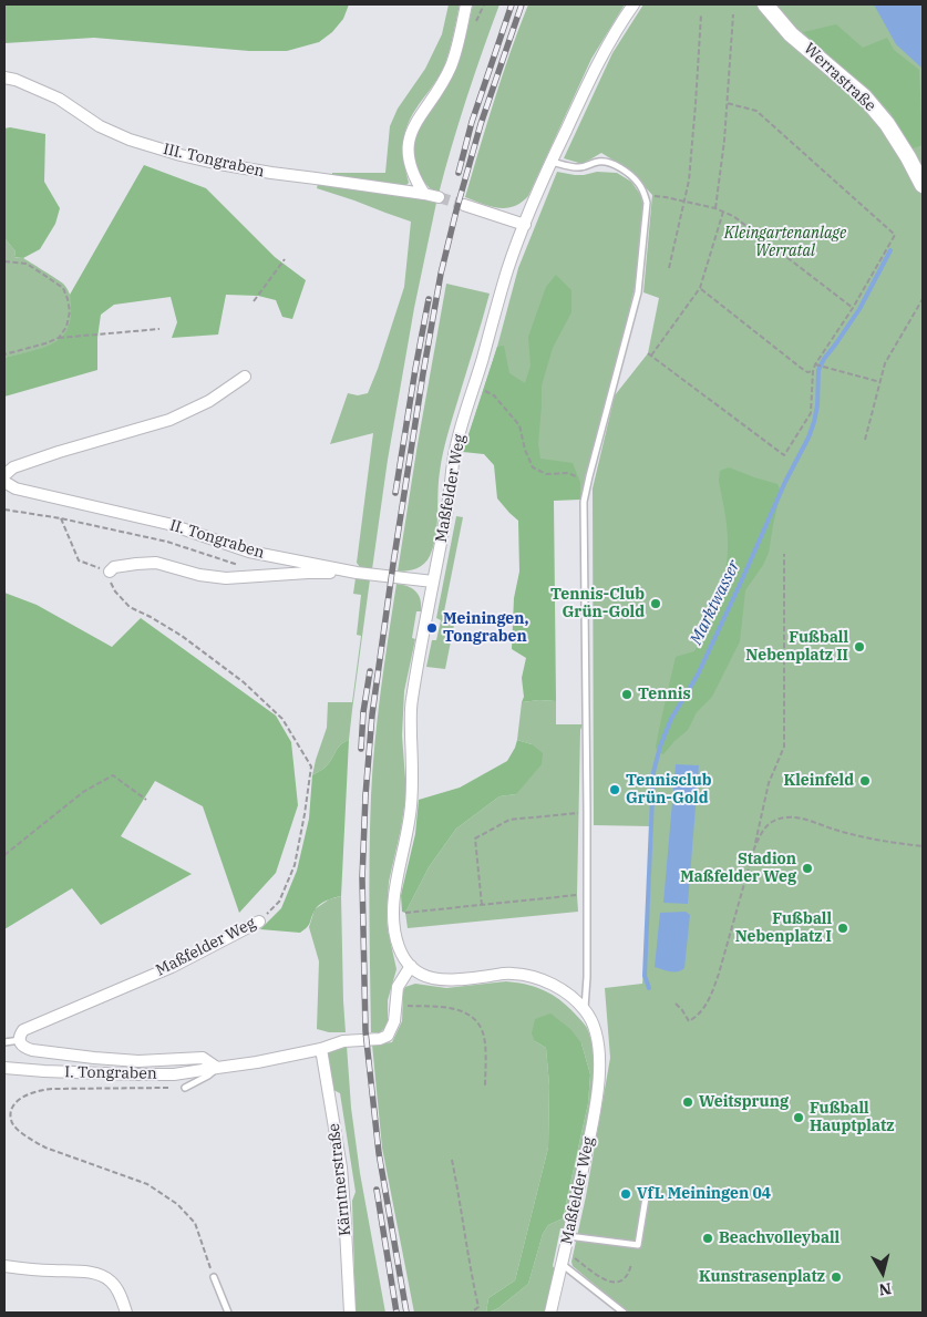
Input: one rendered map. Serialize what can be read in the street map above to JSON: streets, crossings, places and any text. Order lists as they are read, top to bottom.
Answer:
{
  "streets": {
    "street": [
      "Werrastraße",
      "III. Tongraben",
      "Maßfelder Weg",
      "II. Tongraben",
      "I. Tongraben",
      "Kärntnerstraße"
    ]
  },
  "crossings": [
    ["Maßfelder Weg", "II. Tongraben"]
  ],
  "water": ["Marktwasser"],
  "parks": ["Kleingartenanlage Werratal"],
  "places": [
    "Tennis-Club Grün-Gold",
    "Meiningen, Tongraben",
    "Fußball Nebenplatz II",
    "Tennis",
    "Kleinfeld",
    "Tennisclub Grün-Gold",
    "Stadion Maßfelder Weg",
    "Fußball Nebenplatz I",
    "Weitsprung",
    "Fußball Hauptplatz",
    "VfL Meiningen 04",
    "Beachvolleyball",
    "Kunstrasenplatz"
  ],
  "north": "bottom"
}
